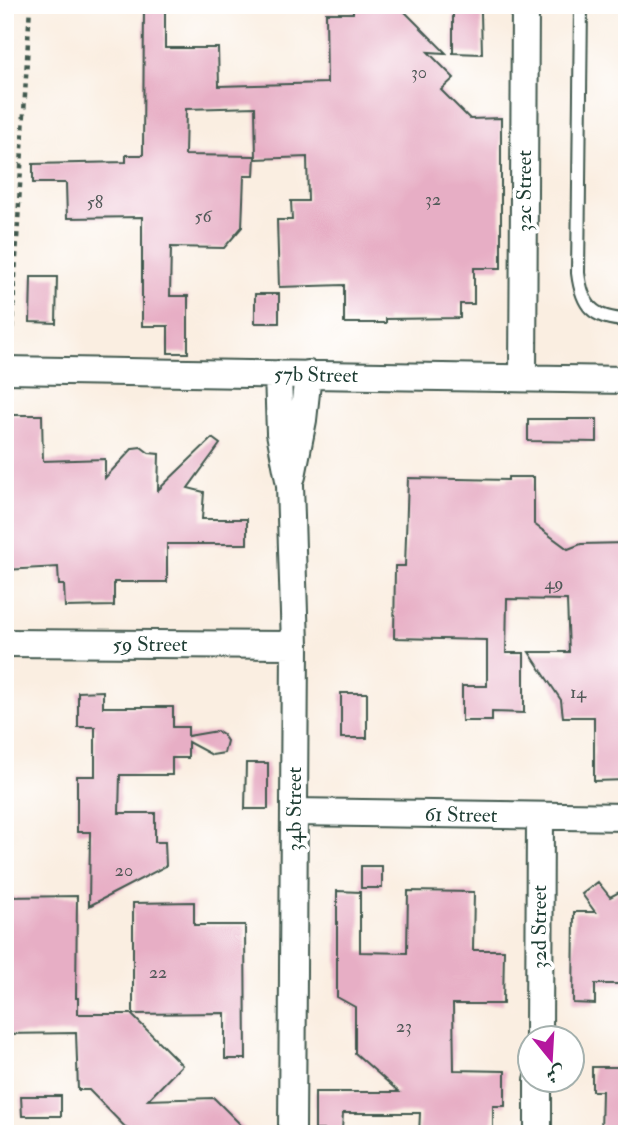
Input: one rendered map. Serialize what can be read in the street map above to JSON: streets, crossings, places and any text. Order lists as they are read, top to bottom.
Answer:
{
  "streets": {
    "street": [
      "32c Street",
      "57b Street",
      "59 Street",
      "34b Street",
      "61 Street",
      "32d Street"
    ]
  },
  "crossings": [
    ["32c Street", "57b Street"],
    ["57b Street", "34b Street"],
    ["59 Street", "34b Street"],
    ["34b Street", "61 Street"],
    ["61 Street", "32d Street"]
  ],
  "house_numbers": [
    "30",
    "32",
    "58",
    "56",
    "49",
    "14",
    "20",
    "22",
    "23"
  ],
  "north": "bottom"
}
